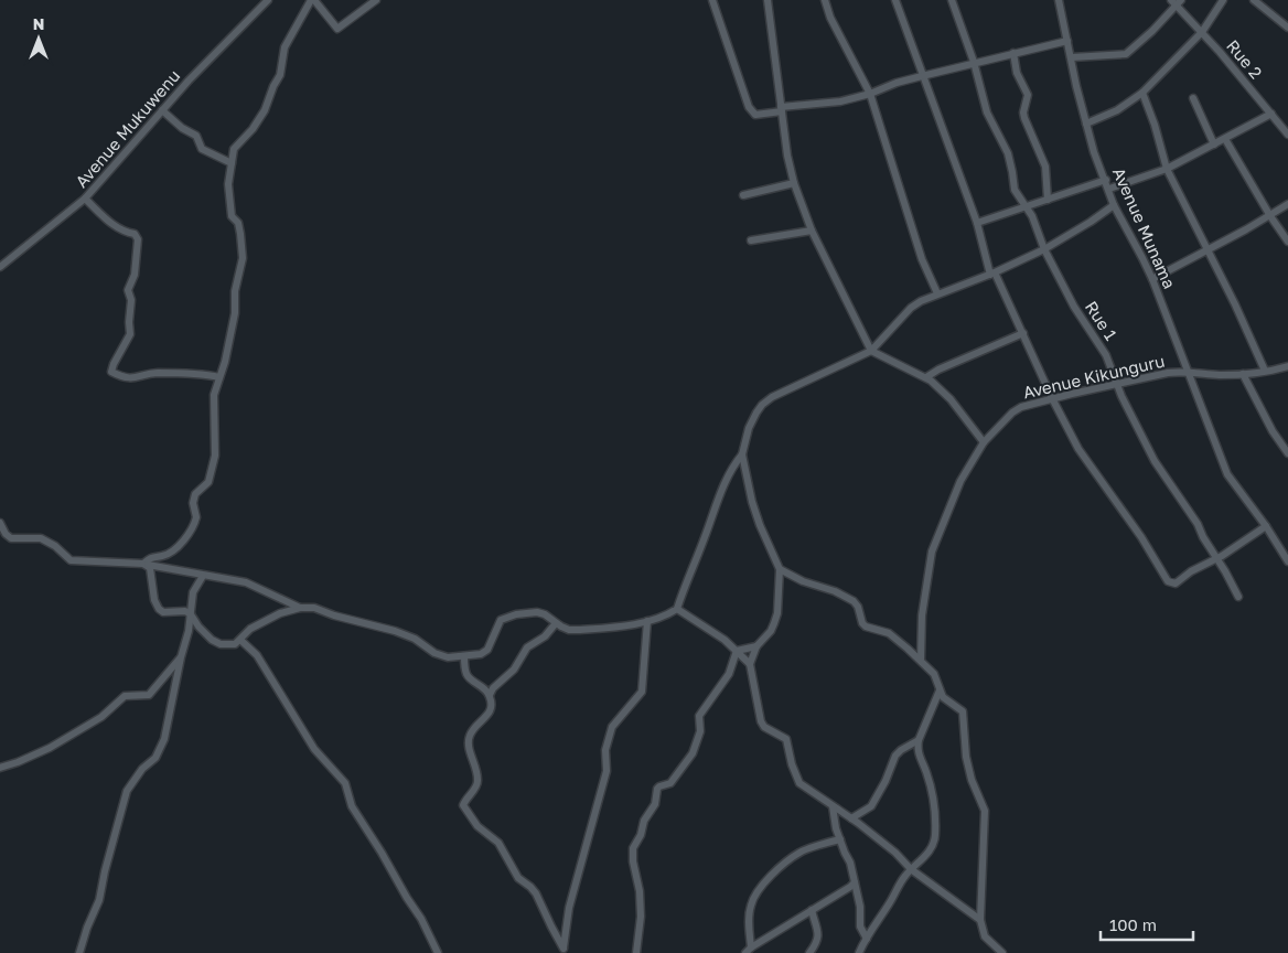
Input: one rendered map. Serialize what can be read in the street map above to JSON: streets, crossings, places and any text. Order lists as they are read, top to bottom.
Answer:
{
  "streets": {
    "street": [
      "Rue 2",
      "Avenue Mukuwenu",
      "Avenue Munama",
      "Rue 1",
      "Avenue Kikunguru"
    ]
  },
  "crossings": [
    ["Avenue Munama", "Avenue Kikunguru"],
    ["Rue 1", "Avenue Kikunguru"]
  ],
  "scale_bar": "100 m",
  "north": "top"
}
